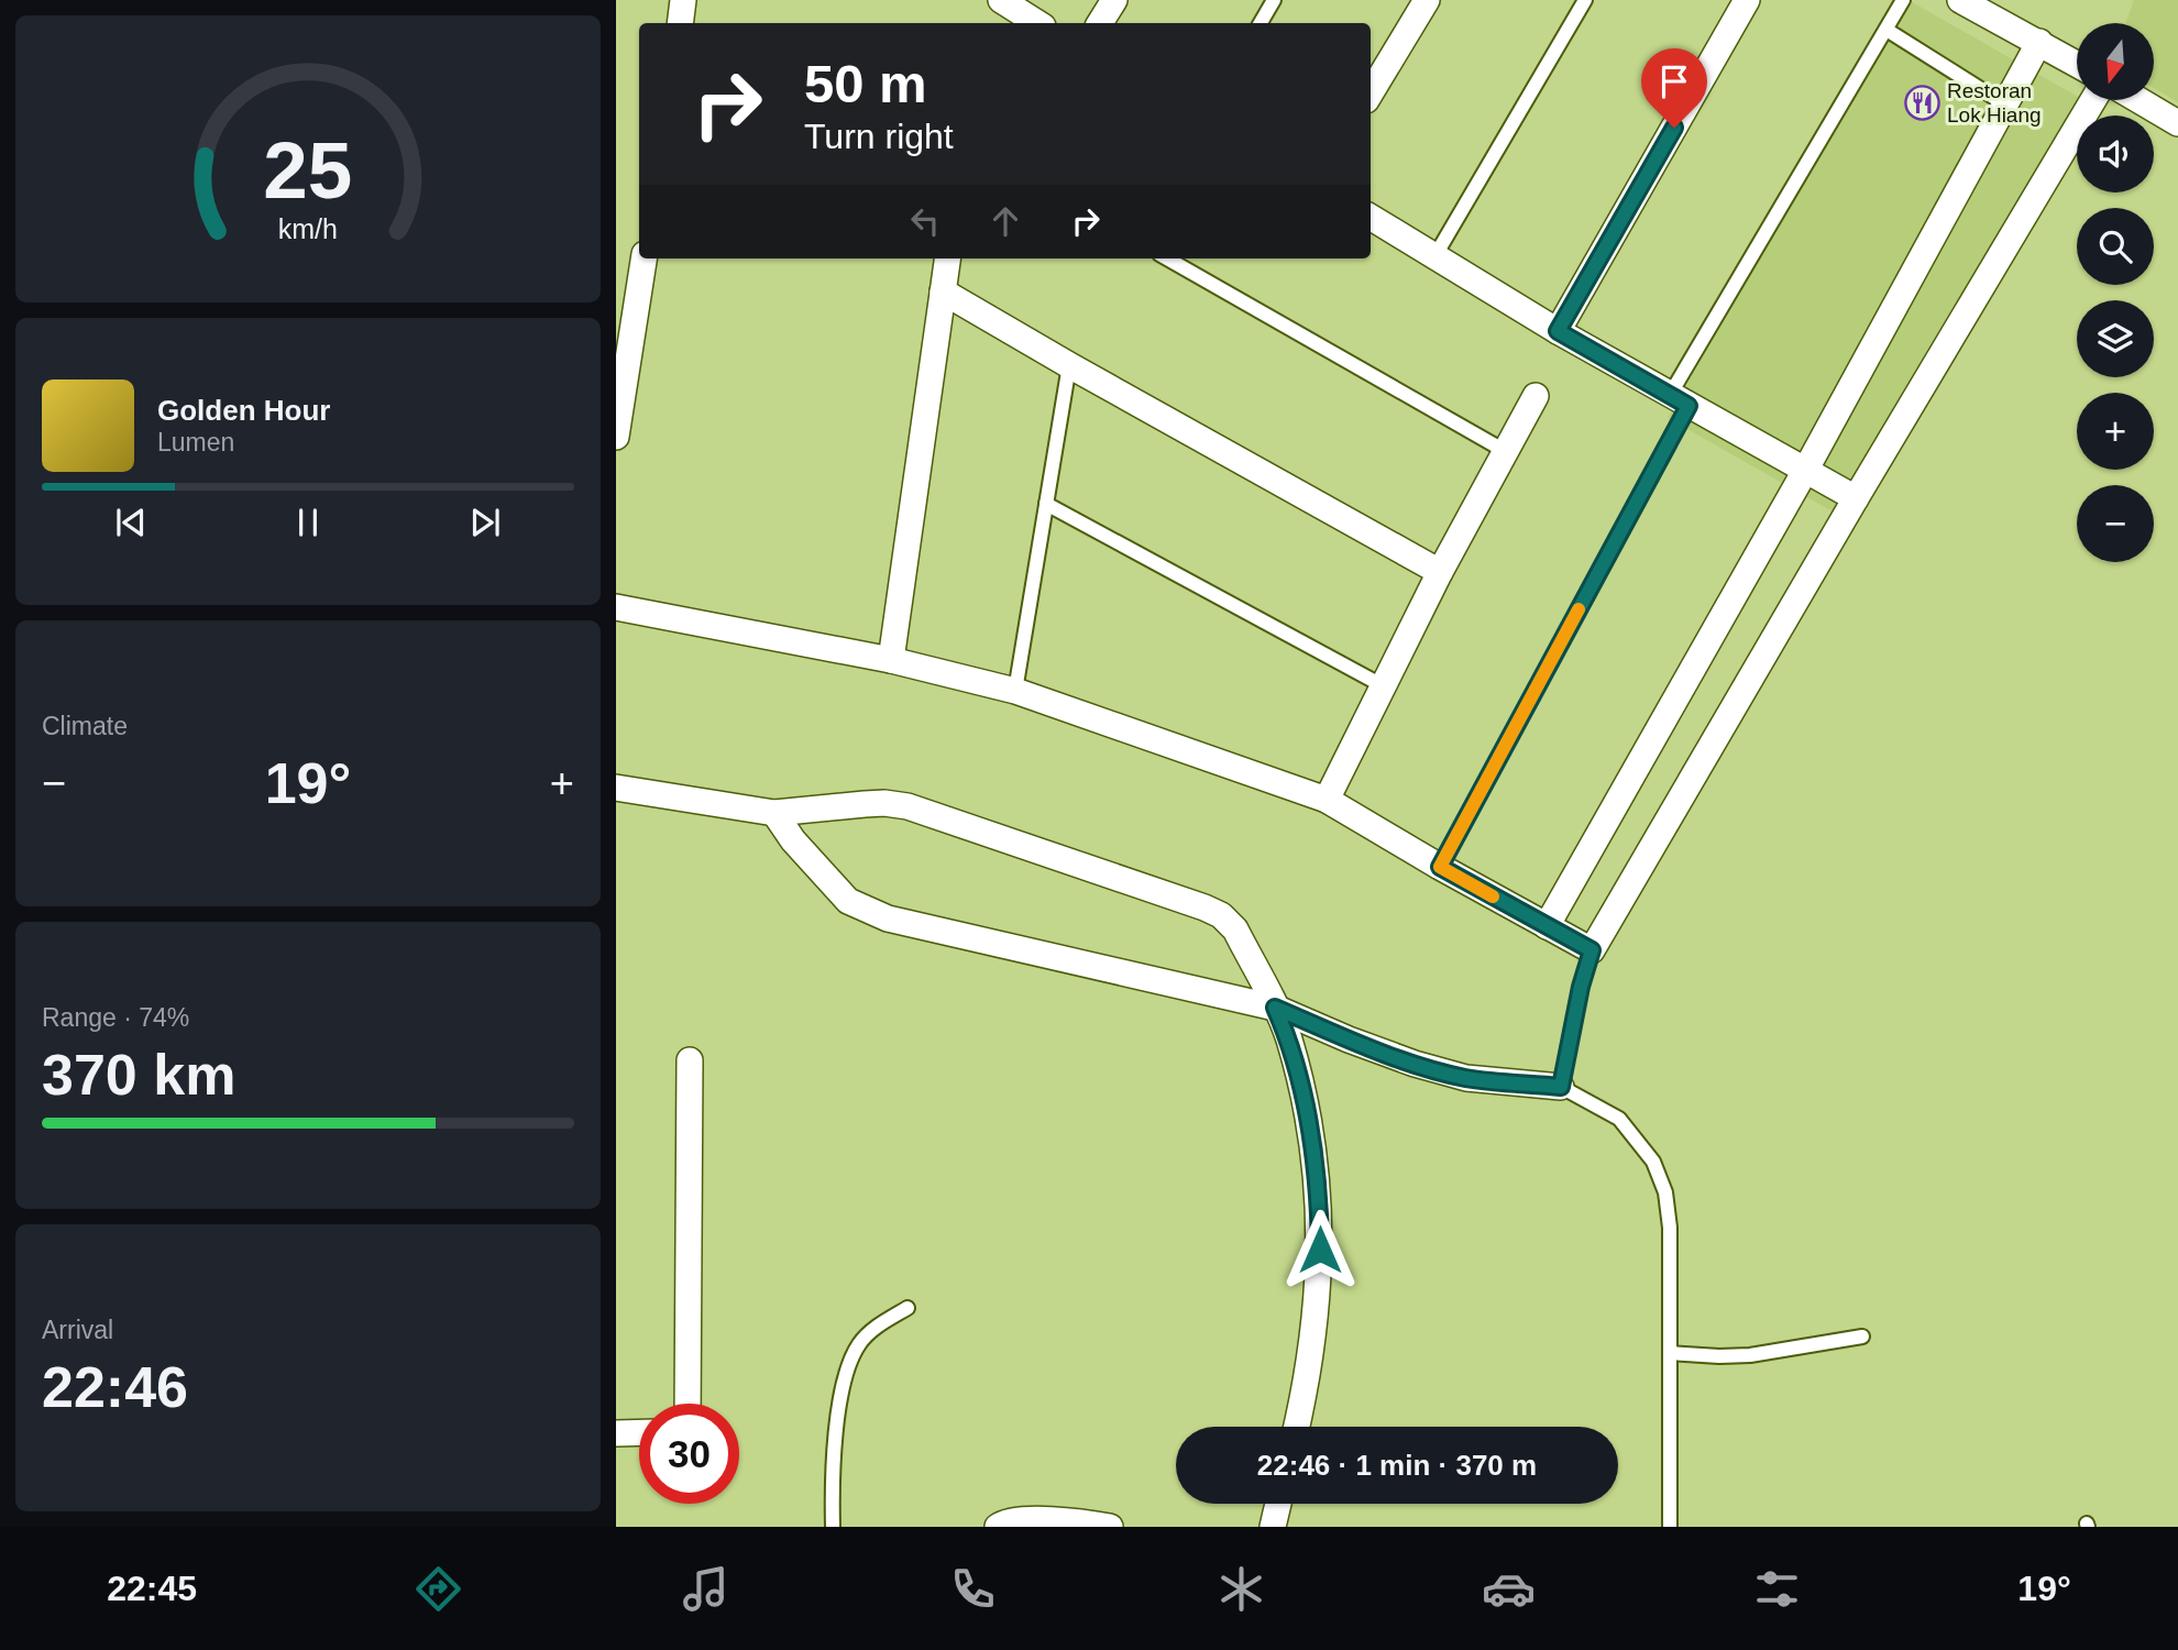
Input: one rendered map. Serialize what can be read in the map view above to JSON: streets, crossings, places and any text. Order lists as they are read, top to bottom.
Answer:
{
  "places": {
    "restaurant": ["Restoran Lok Hiang"]
  },
  "north": "bottom",
  "page": {
    "map_buttons": ["+", "−"],
    "turn": ["50 m", "Turn right"],
    "song": ["Golden Hour", "Lumen"],
    "tile": [
      "Climate",
      ["Range · 74%", "370 km"],
      ["Arrival", "22:46"]
    ],
    "heat": ["−", "19°", "+"],
    "limit": "30",
    "trip": "22:46 · 1 min · 370 m",
    "tabs": ["22:45", "19°"],
    "gauge": ["25", "km/h"]
  }
}
